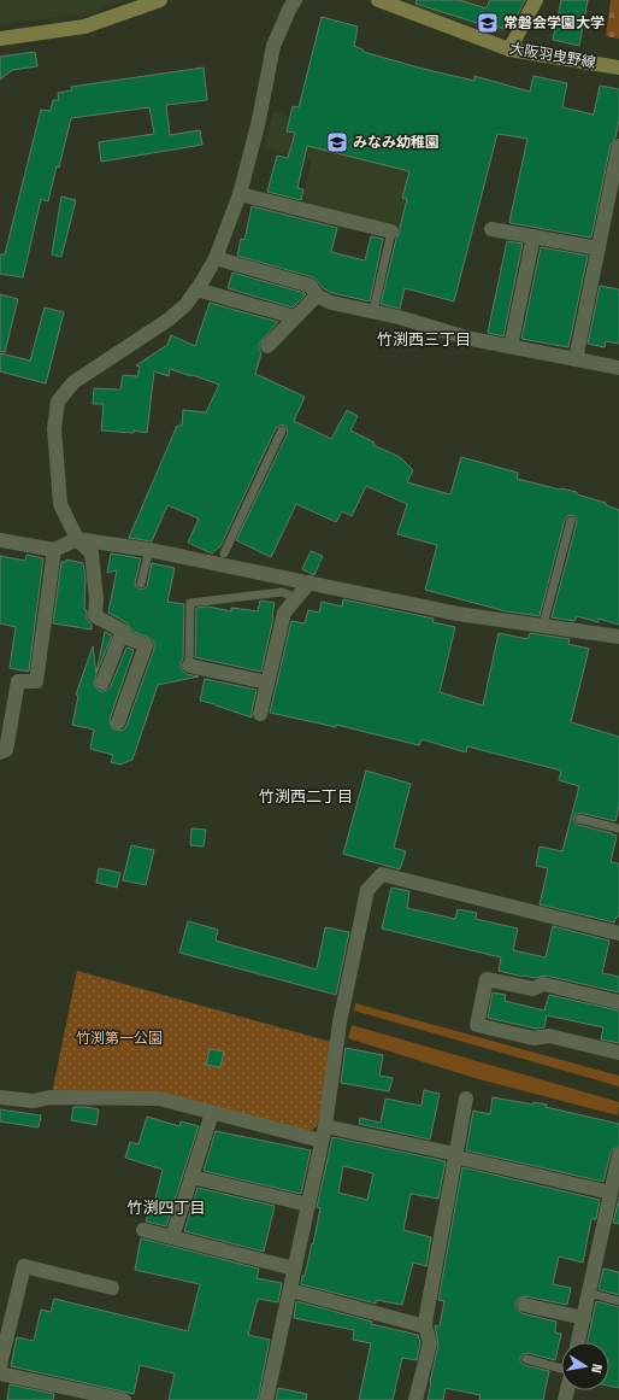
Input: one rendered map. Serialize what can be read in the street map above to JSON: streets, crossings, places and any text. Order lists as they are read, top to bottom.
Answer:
{
  "streets": {
    "main road": ["大阪羽曳野線"]
  },
  "districts": ["竹渕西三丁目", "竹渕西二丁目", "竹渕四丁目"],
  "parks": ["竹渕第一公園"],
  "places": {
    "school or university": ["常磐会学園大学", "みなみ幼稚園"]
  },
  "north": "right"
}
